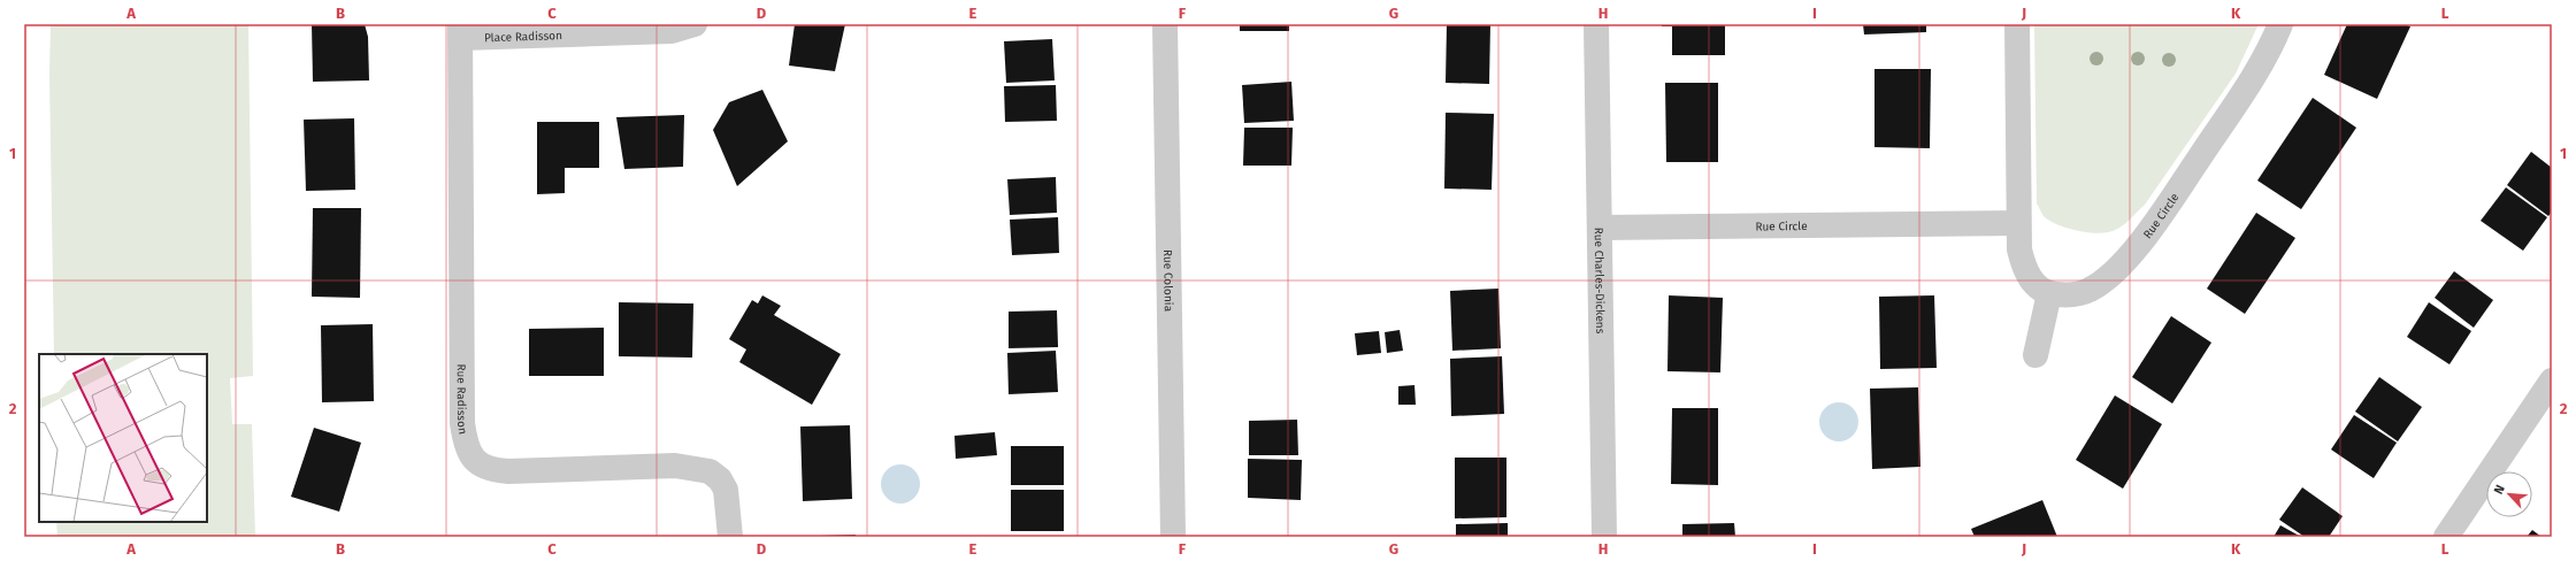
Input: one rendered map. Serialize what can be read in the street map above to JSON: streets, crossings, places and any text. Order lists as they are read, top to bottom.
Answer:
{
  "streets": {
    "street": [
      "Place Radisson",
      "Rue Circle",
      "Rue Colonia",
      "Rue Charles-Dickens",
      "Rue Radisson"
    ]
  },
  "crossings": [
    ["Place Radisson", "Rue Radisson"],
    ["Rue Circle", "Rue Charles-Dickens"]
  ],
  "north": "top left",
  "grid": {
    "columns": [
      "A",
      "B",
      "C",
      "D",
      "E",
      "F",
      "G",
      "H",
      "I",
      "J",
      "K",
      "L"
    ],
    "rows": ["1", "2"]
  }
}
